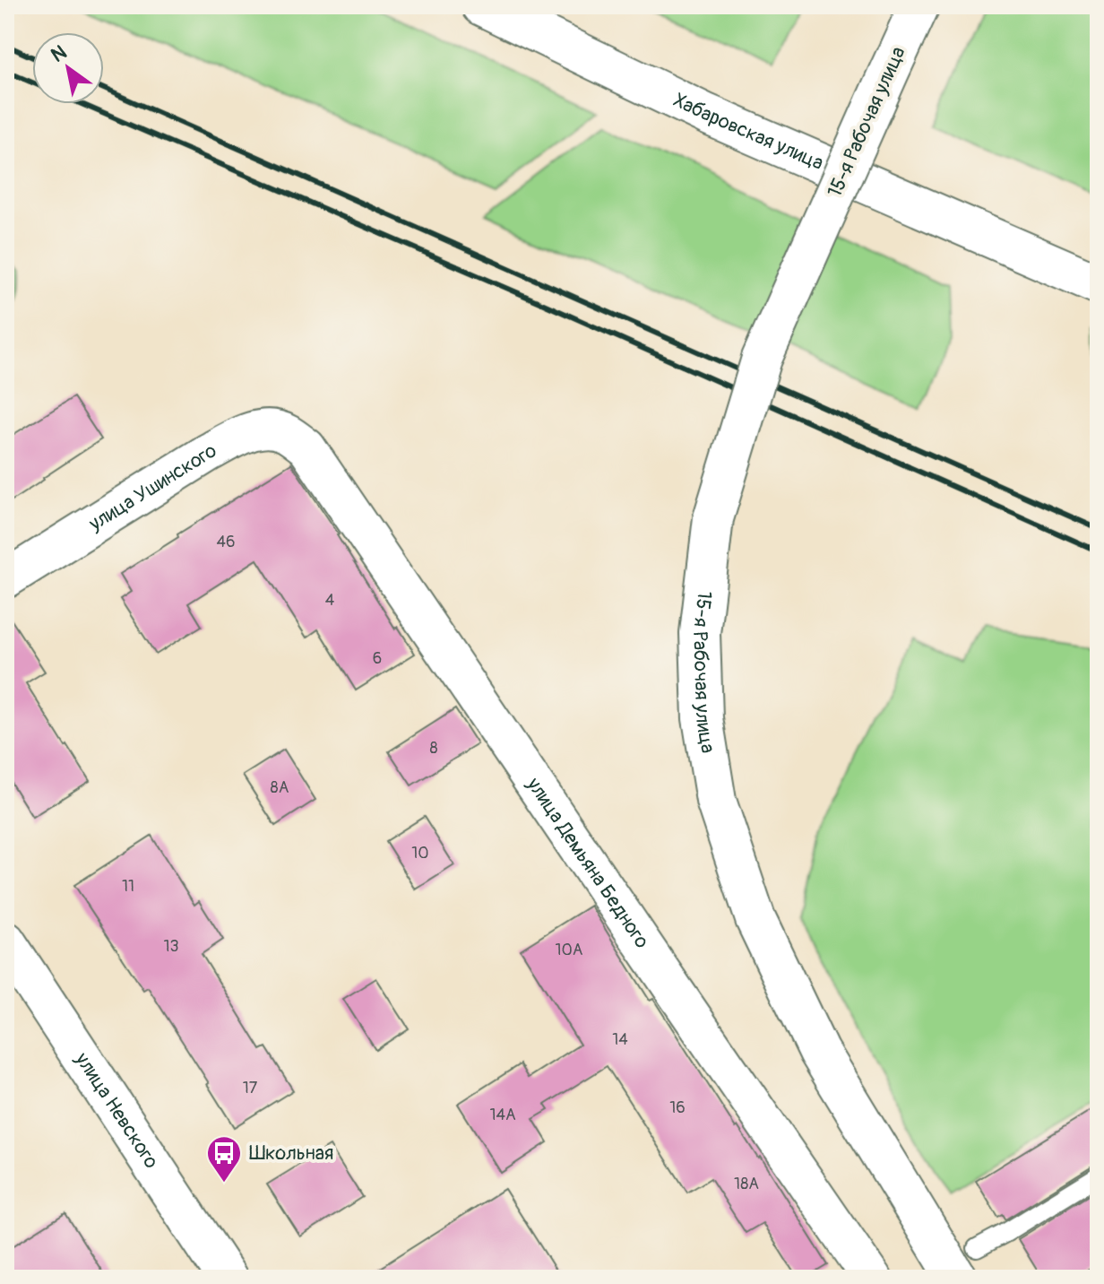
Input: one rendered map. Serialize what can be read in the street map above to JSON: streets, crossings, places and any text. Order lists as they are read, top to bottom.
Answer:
{
  "streets": {
    "main road": ["15-я Рабочая улица", "Хабаровская улица", "улица Невского"],
    "street": ["улица Ушинского", "улица Демьяна Бедного"]
  },
  "crossings": [
    ["улица Ушинского", "улица Демьяна Бедного"]
  ],
  "places": {
    "bus stop": ["Школьная"]
  },
  "house_numbers": [
    "46",
    "4",
    "6",
    "8",
    "8А",
    "10",
    "11",
    "13",
    "10А",
    "14",
    "17",
    "16",
    "14А",
    "18А"
  ],
  "north": "top left"
}
